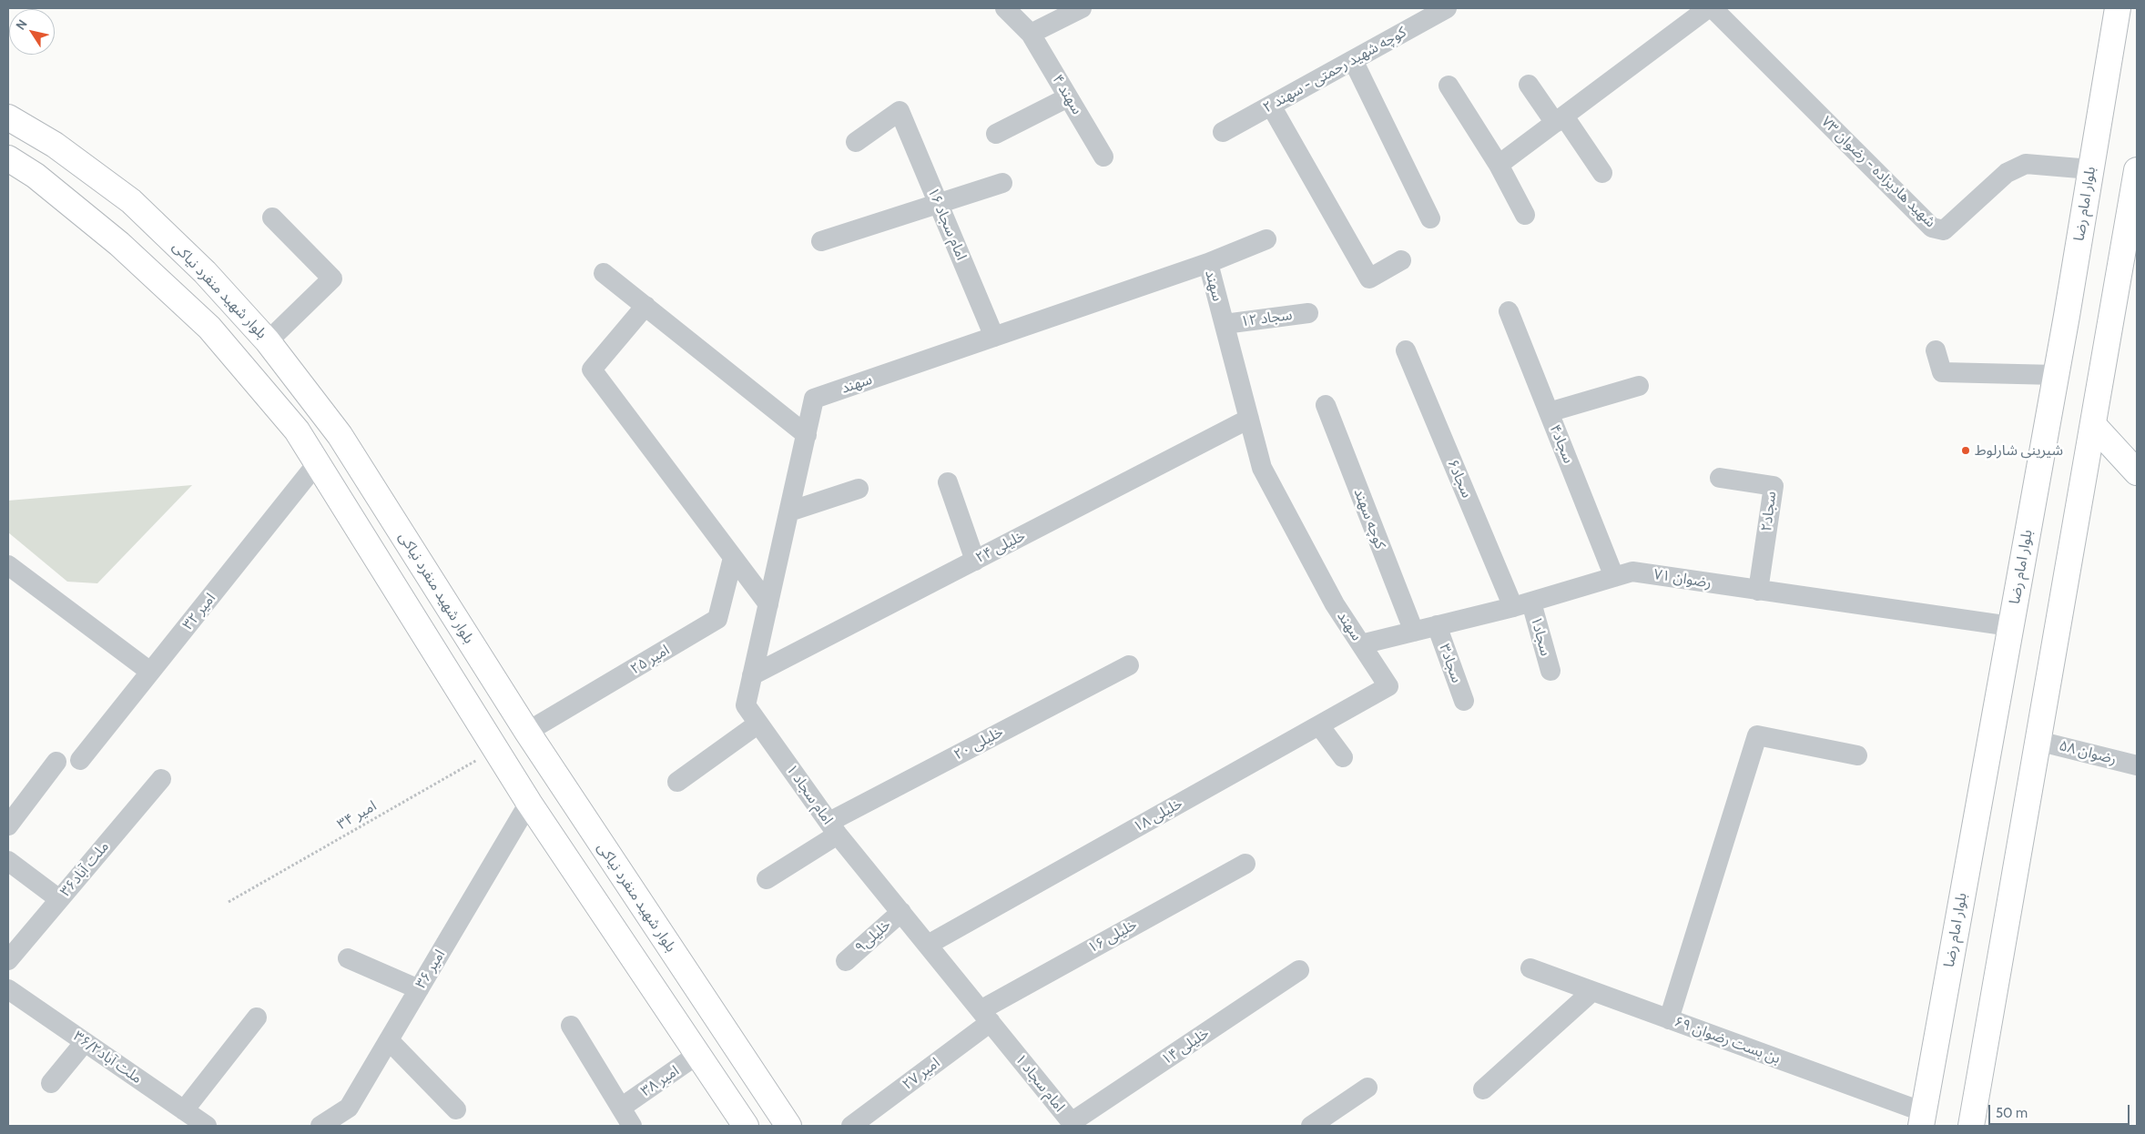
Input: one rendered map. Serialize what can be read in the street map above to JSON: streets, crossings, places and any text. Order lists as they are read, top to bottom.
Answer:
{
  "streets": {
    "main road": ["بلوار امام رضا", "بلوار شهید منفرد نیاکی"],
    "street": [
      "کوچه شهید رحمتی - سهند ۲",
      "سهند ۴",
      "شهید هادیزاده - رضوان ۷۳",
      "امام سجاد ۱۶",
      "سهند",
      "سجاد ۱۲",
      "سجاد۴",
      "سجاد۶",
      "سجاد۲",
      "كوچه سهند",
      "خلیلی ۲۴",
      "رضوان ۷۱",
      "امیر ۳۲",
      "سجاد۱",
      "امیر ۲۵",
      "سجاد۳",
      "خلیلی ۲۰",
      "رضوان ۵۸",
      "امام سجاد ۱",
      "خلیلی ۱۸",
      "ملت آباد۳۶",
      "خلیلی۹",
      "خلیلی ۱۶",
      "امیر ۳۶",
      "بن بست رضوان ۶۹",
      "خلیلی ۱۴",
      "ملت آباد۳۶/۲",
      "امیر ۲۷",
      "امیر ۳۸"
    ],
    "path": ["امیر ۳۴"]
  },
  "crossings": [
    ["شهید هادیزاده - رضوان ۷۳", "بلوار امام رضا"],
    ["بلوار امام رضا", "رضوان ۷۱"],
    ["بلوار امام رضا", "بن بست رضوان ۶۹"],
    ["امام سجاد ۱۶", "سهند"],
    ["سهند", "سجاد ۱۲"],
    ["سهند", "خلیلی ۲۴"],
    ["سهند", "رضوان ۷۱"],
    ["سهند", "امام سجاد ۱"],
    ["سهند", "خلیلی ۱۸"],
    ["بلوار شهید منفرد نیاکی", "امیر ۲۵"],
    ["سجاد۴", "رضوان ۷۱"],
    ["سجاد۶", "رضوان ۷۱"],
    ["سجاد۶", "سجاد۱"],
    ["سجاد۲", "رضوان ۷۱"],
    ["كوچه سهند", "رضوان ۷۱"],
    ["خلیلی ۲۴", "امام سجاد ۱"],
    ["رضوان ۷۱", "سجاد۱"],
    ["رضوان ۷۱", "سجاد۳"],
    ["خلیلی ۲۰", "امام سجاد ۱"],
    ["امام سجاد ۱", "خلیلی ۱۸"],
    ["امام سجاد ۱", "خلیلی۹"],
    ["امام سجاد ۱", "خلیلی ۱۶"],
    ["امام سجاد ۱", "خلیلی ۱۴"],
    ["امام سجاد ۱", "امیر ۲۷"],
    ["خلیلی ۱۶", "امیر ۲۷"]
  ],
  "places": ["شیرینی شارلوط"],
  "scale_bar": "50 m",
  "north": "top left"
}
